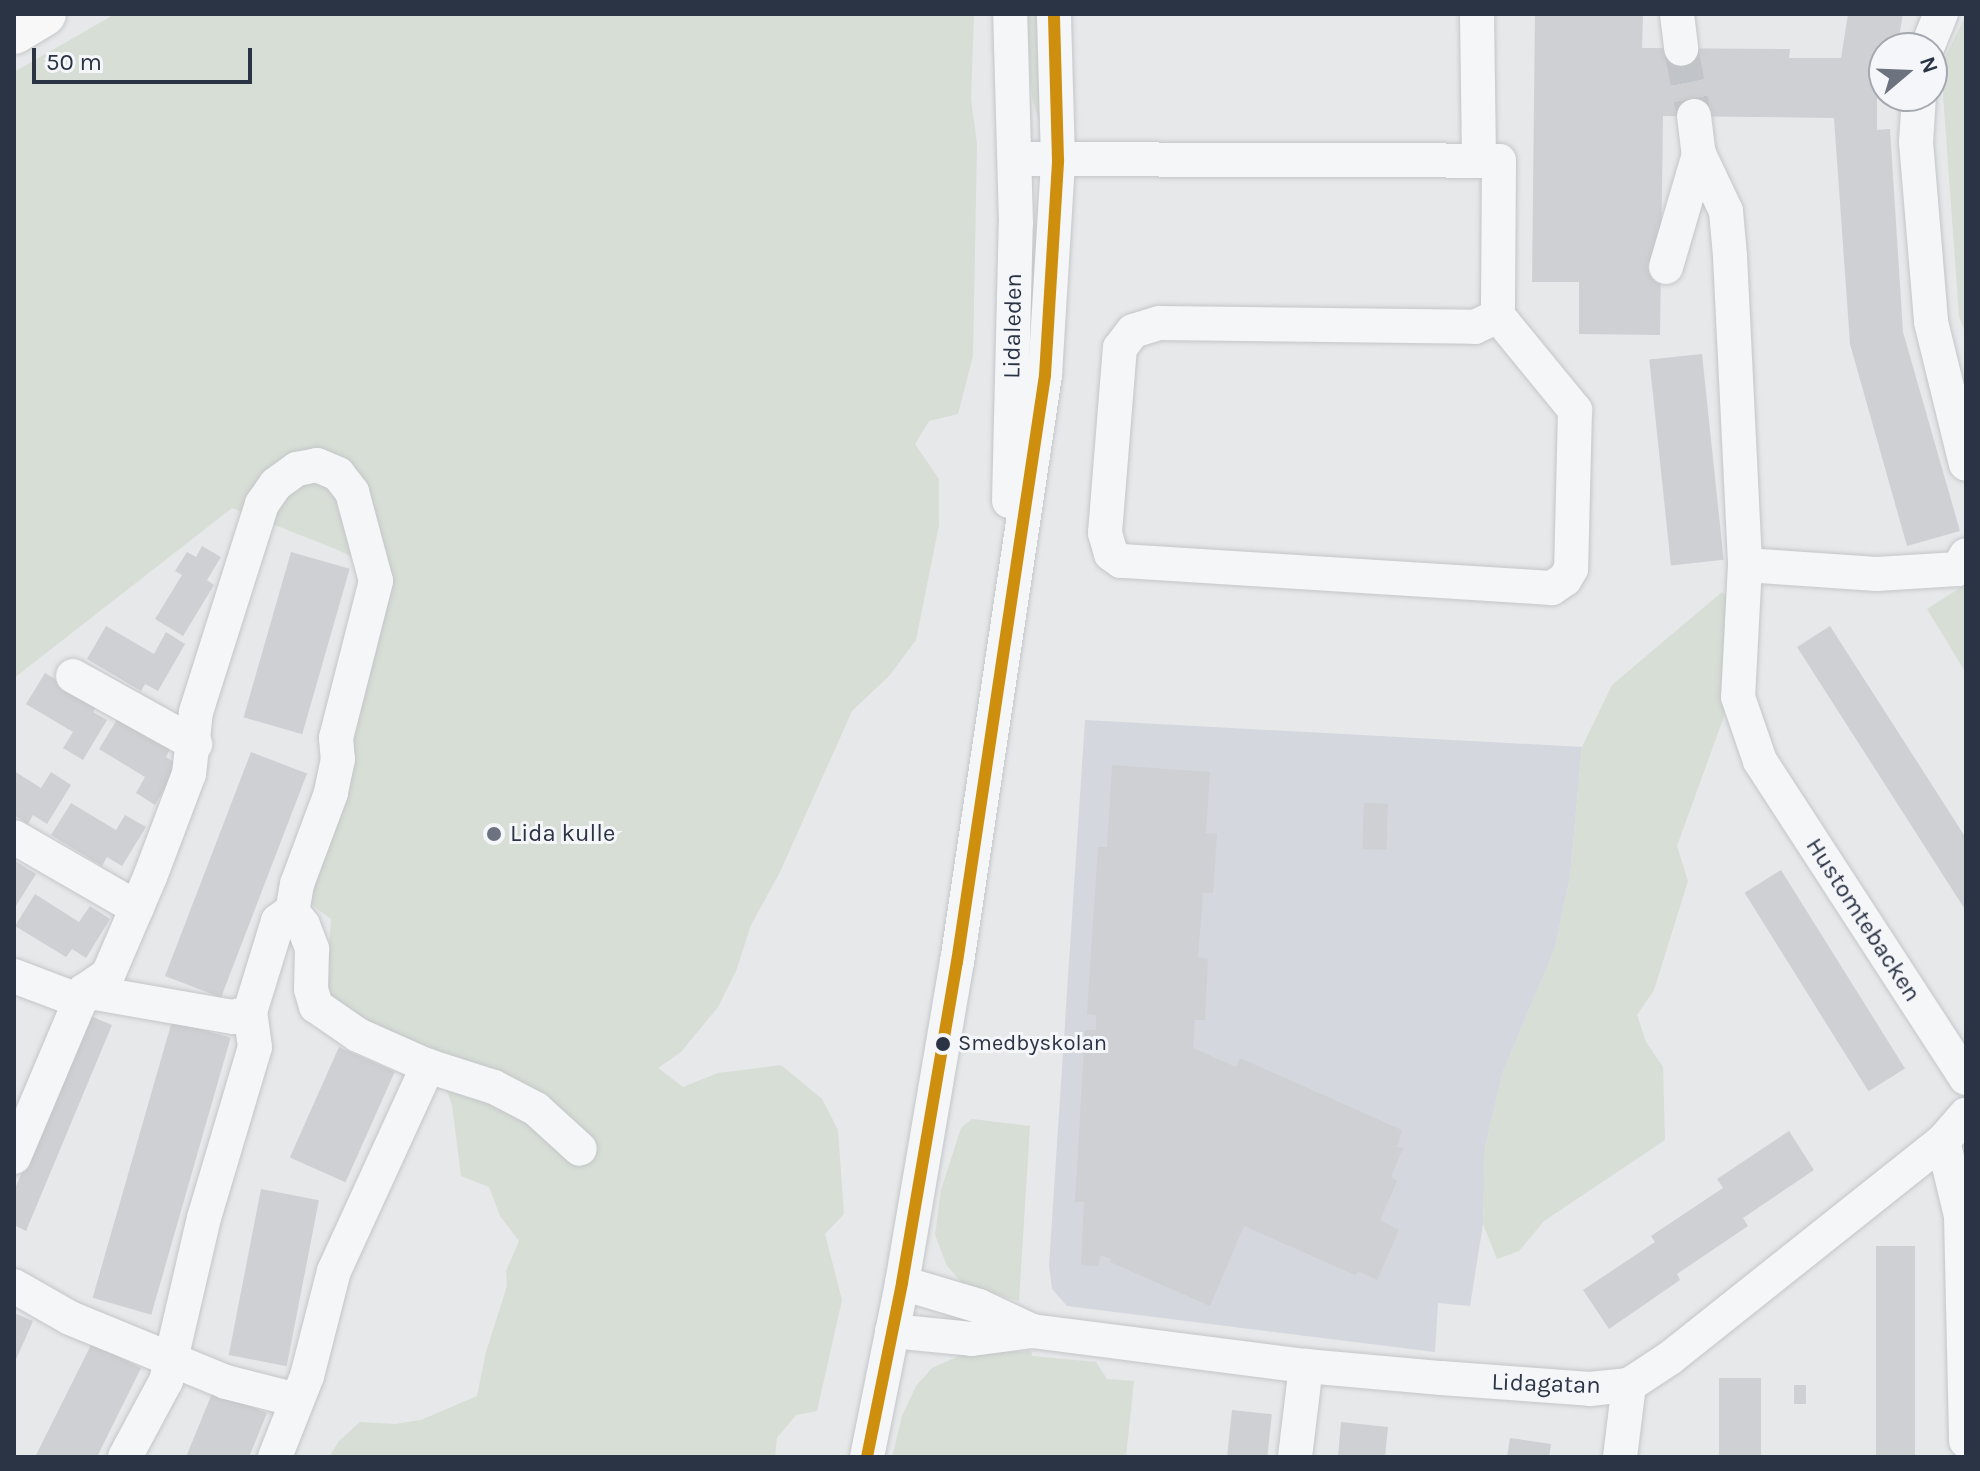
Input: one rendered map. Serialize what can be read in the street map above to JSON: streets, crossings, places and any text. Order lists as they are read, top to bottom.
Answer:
{
  "streets": {
    "street": ["Lidaleden", "Hustomtebacken", "Lidagatan"]
  },
  "crossings": [
    ["Lidaleden", "Lidagatan"]
  ],
  "places": ["Lida kulle", "Smedbyskolan"],
  "scale_bar": "50 m",
  "north": "right"
}
